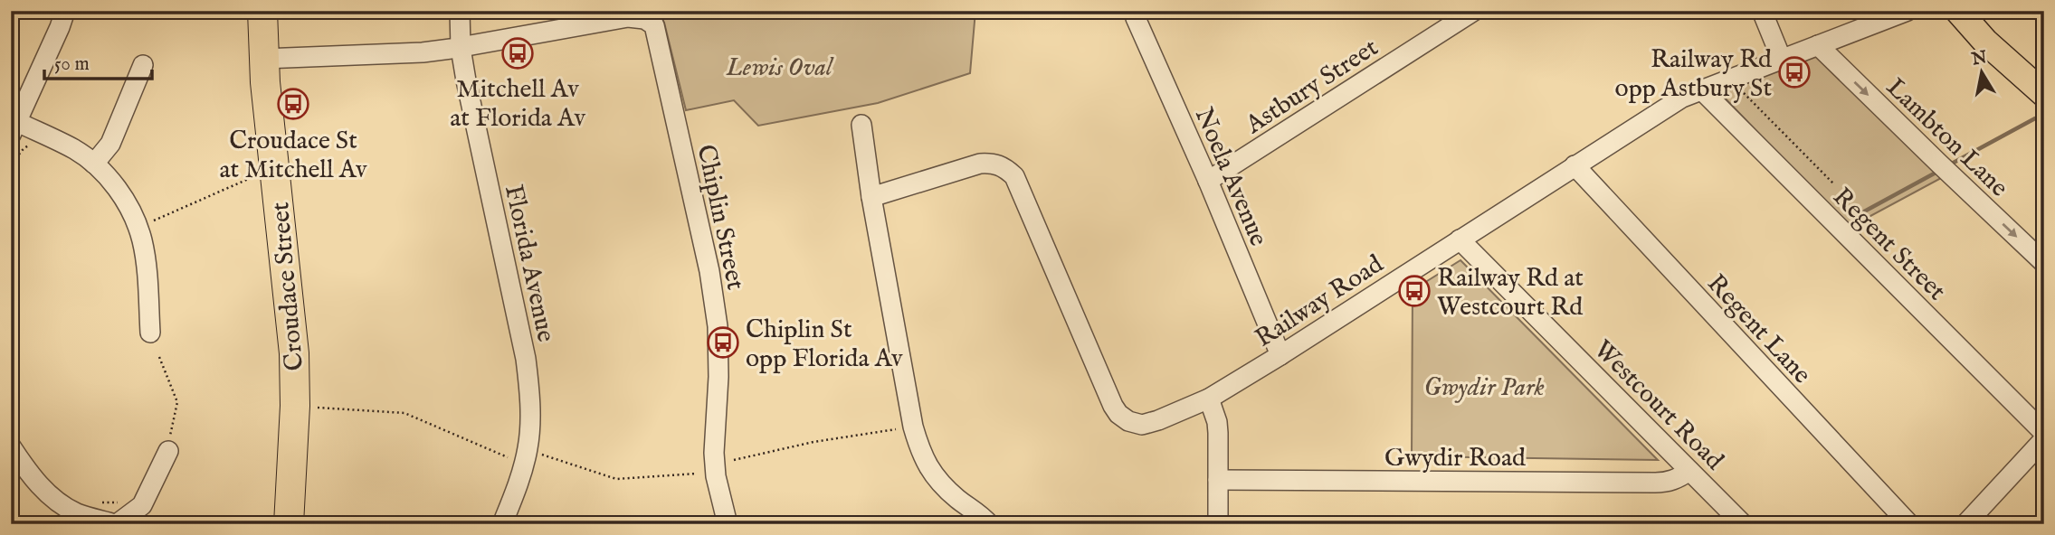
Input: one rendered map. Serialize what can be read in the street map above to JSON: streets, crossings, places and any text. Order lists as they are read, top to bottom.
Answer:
{
  "streets": {
    "highway": ["Croudace Street"],
    "street": [
      "Astbury Street",
      "Lambton Lane",
      "Noela Avenue",
      "Chiplin Street",
      "Regent Street",
      "Florida Avenue",
      "Railway Road",
      "Regent Lane",
      "Westcourt Road",
      "Gwydir Road"
    ]
  },
  "crossings": [
    ["Astbury Street", "Noela Avenue"],
    ["Lambton Lane", "Railway Road"],
    ["Noela Avenue", "Railway Road"],
    ["Chiplin Street", "Florida Avenue"],
    ["Regent Street", "Railway Road"],
    ["Railway Road", "Regent Lane"],
    ["Railway Road", "Westcourt Road"],
    ["Westcourt Road", "Gwydir Road"]
  ],
  "one_way": ["Lambton Lane"],
  "parks": ["Lewis Oval", "Gwydir Park"],
  "places": {
    "bus stop": [
      "Mitchell Av at Florida Av",
      "Railway Rd opp Astbury St",
      "Croudace St at Mitchell Av",
      "Railway Rd at Westcourt Rd",
      "Chiplin St opp Florida Av"
    ]
  },
  "scale_bar": "50 m",
  "north": "top"
}
